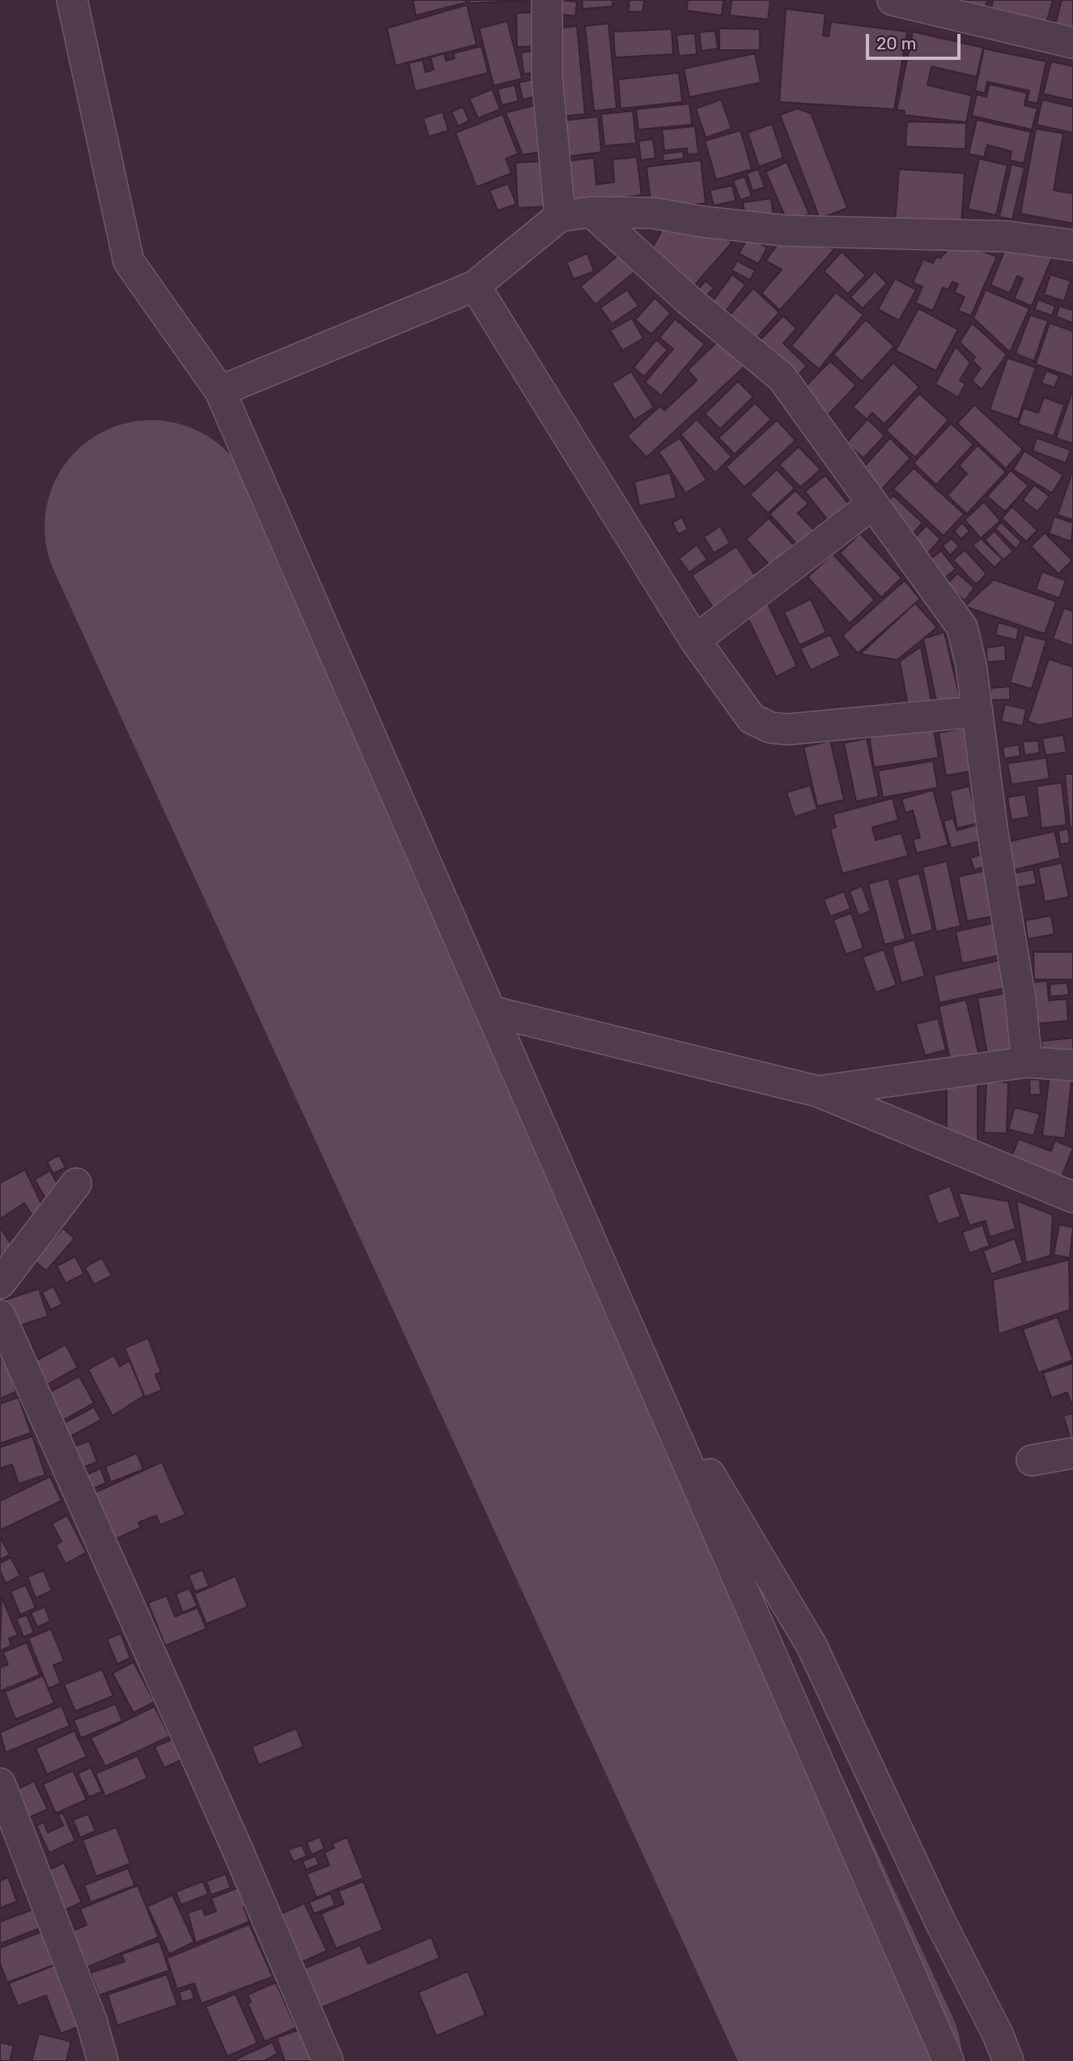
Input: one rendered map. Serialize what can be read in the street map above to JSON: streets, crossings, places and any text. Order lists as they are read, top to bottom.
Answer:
{
  "scale_bar": "20 m"
}
